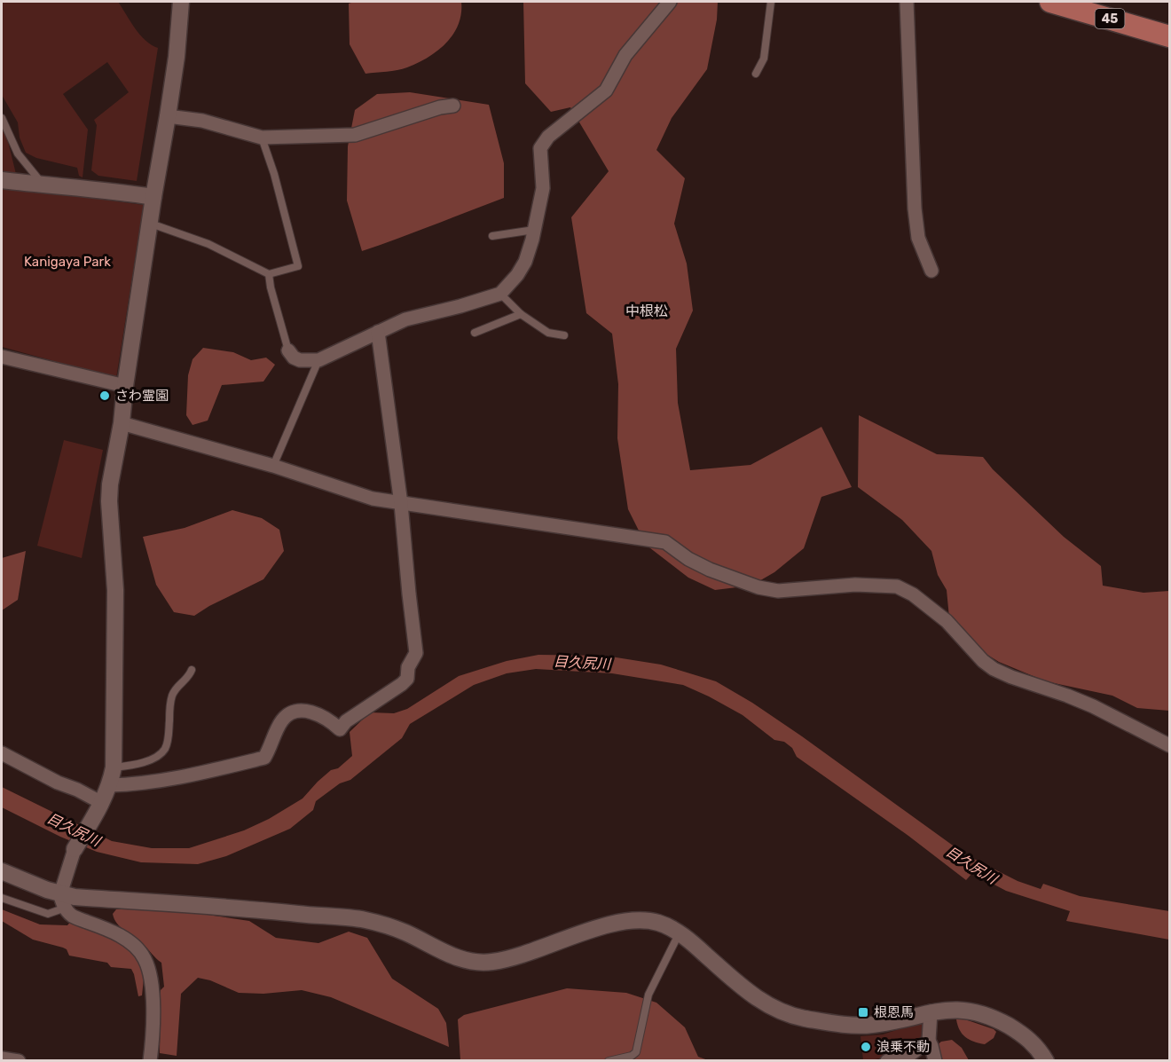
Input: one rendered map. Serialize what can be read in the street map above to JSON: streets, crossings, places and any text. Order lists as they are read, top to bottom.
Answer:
{
  "streets": {
    "main road": ["45"]
  },
  "districts": ["中根松"],
  "water": ["目久尻川"],
  "parks": ["Kanigaya Park"],
  "places": {
    "other": ["さわ霊園", "浪乗不動"],
    "transit": ["根恩馬"]
  }
}
